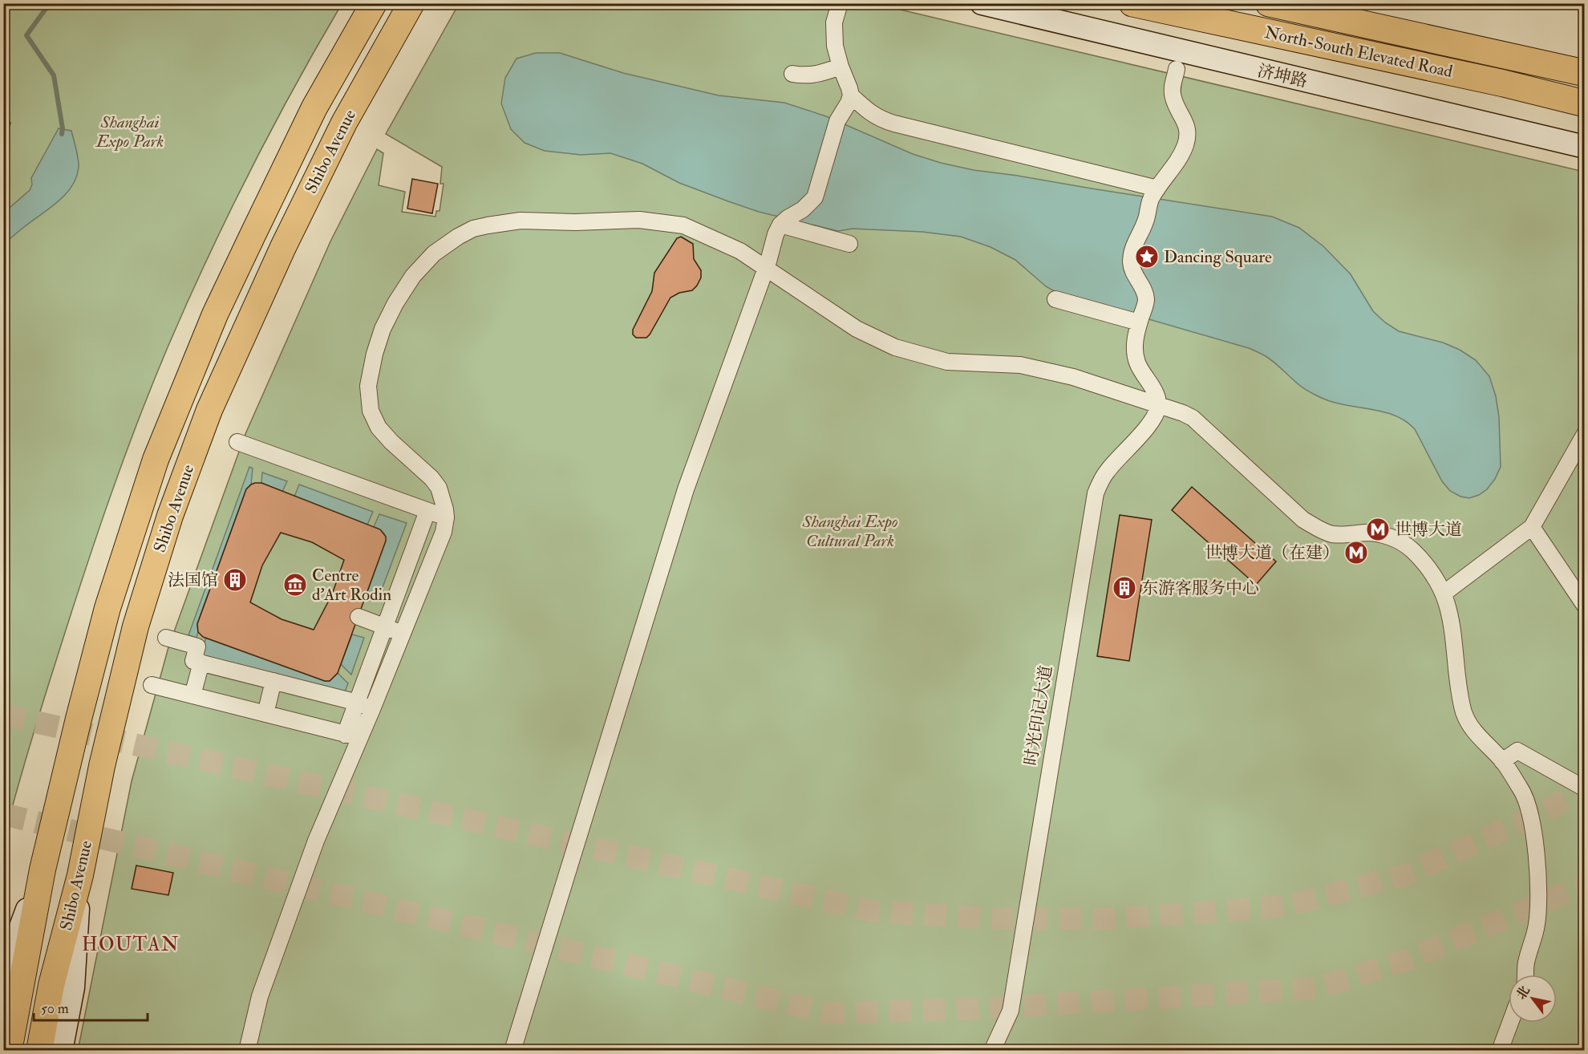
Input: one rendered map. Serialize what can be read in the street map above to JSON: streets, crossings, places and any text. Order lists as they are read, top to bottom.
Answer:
{
  "streets": {
    "highway": ["North-South Elevated Road"],
    "main road": ["Shibo Avenue"],
    "street": ["济坤路", "时光印记大道"]
  },
  "districts": ["HOUTAN"],
  "parks": ["Shanghai Expo Park", "Shanghai Expo Cultural Park"],
  "places": {
    "place": ["Dancing Square"],
    "metro station": ["世博大道", "世博大道（在建）"],
    "building": ["法国馆", "东游客服务中心"],
    "museum": ["Centre d'Art Rodin"]
  },
  "scale_bar": "50 m",
  "north": "top left"
}
